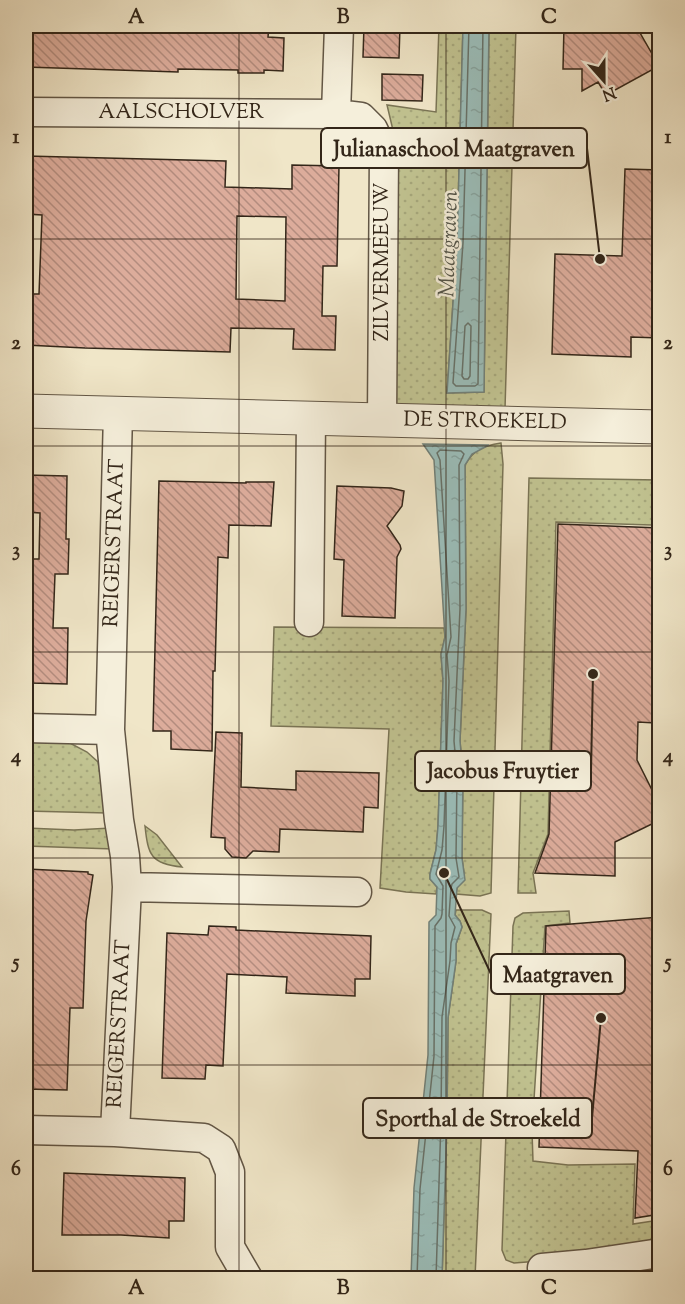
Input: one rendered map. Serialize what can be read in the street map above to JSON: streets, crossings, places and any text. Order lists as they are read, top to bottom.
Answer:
{
  "streets": {
    "street": [
      "AALSCHOLVER",
      "ZILVERMEEUW",
      "DE STROEKELD",
      "REIGERSTRAAT"
    ]
  },
  "crossings": [
    ["AALSCHOLVER", "ZILVERMEEUW"],
    ["ZILVERMEEUW", "DE STROEKELD"],
    ["DE STROEKELD", "REIGERSTRAAT"]
  ],
  "water": ["Maatgraven"],
  "places": [
    "Julianaschool Maatgraven",
    "Jacobus Fruytier",
    "Maatgraven",
    "Sporthal de Stroekeld"
  ],
  "north": "bottom",
  "grid": {
    "columns": ["A", "B", "C"],
    "rows": [
      "1",
      "2",
      "3",
      "4",
      "5",
      "6"
    ]
  }
}
